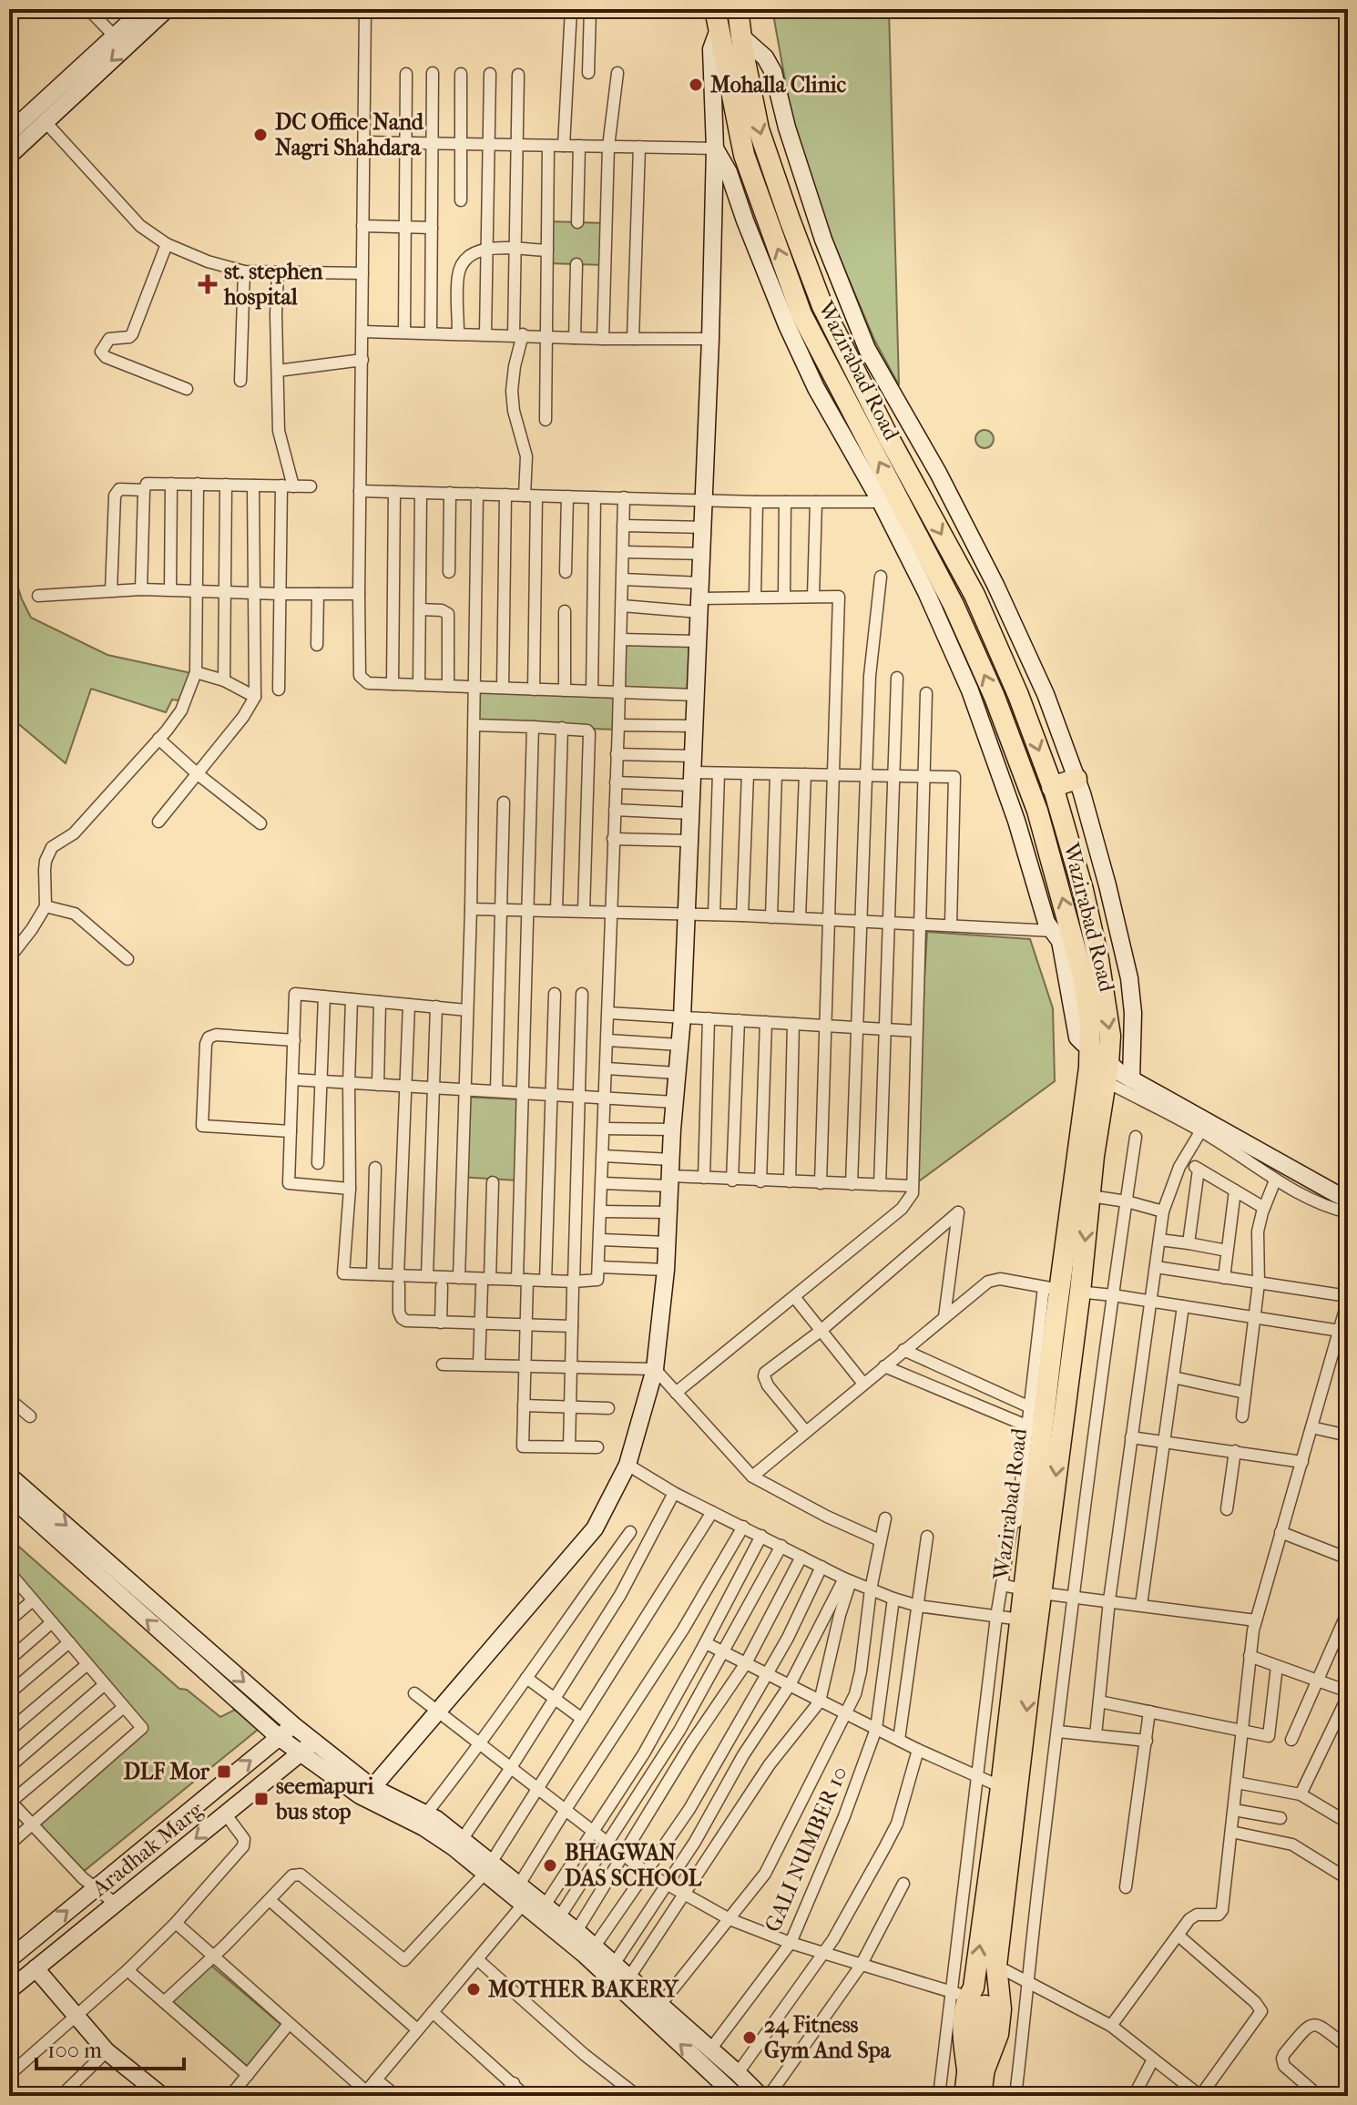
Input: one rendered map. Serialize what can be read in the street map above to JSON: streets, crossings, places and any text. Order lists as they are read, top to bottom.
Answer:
{
  "streets": {
    "highway": ["Wazirabad Road"],
    "street": ["Aradhak Marg", "GALI NUMBER 10"]
  },
  "places": {
    "other": [
      "Mohalla Clinic",
      "DC Office Nand Nagri Shahdara",
      "BHAGWAN DAS SCHOOL",
      "MOTHER BAKERY",
      "24 Fitness Gym And Spa"
    ],
    "health": ["st. stephen hospital"],
    "transit": ["DLF Mor", "seemapuri bus stop"]
  },
  "scale_bar": "100 m"
}
